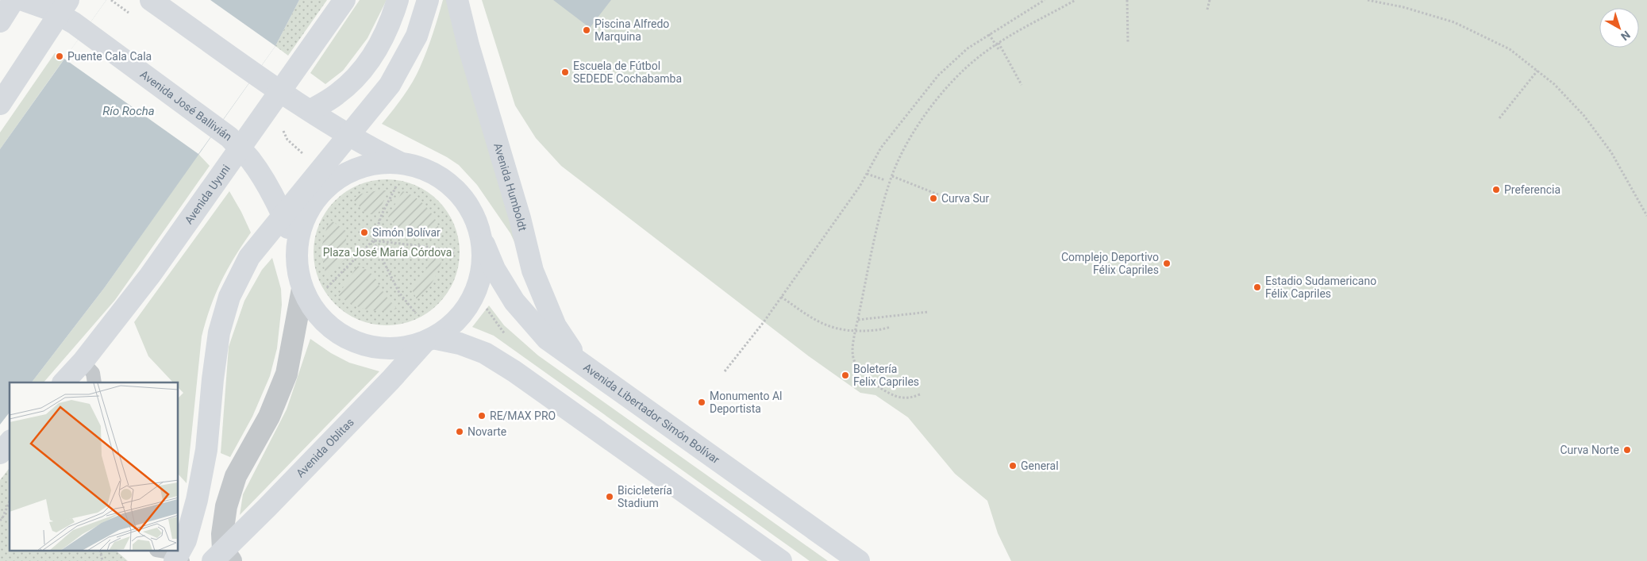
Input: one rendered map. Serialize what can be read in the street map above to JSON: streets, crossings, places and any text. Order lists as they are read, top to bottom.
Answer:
{
  "streets": {
    "main road": [
      "Avenida José Ballivián",
      "Avenida Humboldt",
      "Avenida Uyuni",
      "Avenida Libertador Simón Bolívar",
      "Avenida Oblitas"
    ]
  },
  "crossings": [
    ["Avenida Humboldt", "Avenida Libertador Simón Bolívar"]
  ],
  "water": ["Río Rocha"],
  "parks": ["Plaza José María Córdova"],
  "places": [
    "Piscina Alfredo Marquina",
    "Puente Cala Cala",
    "Escuela de Fútbol SEDEDE Cochabamba",
    "Preferencia",
    "Curva Sur",
    "Simón Bolívar",
    "Complejo Deportivo Félix Capriles",
    "Estadio Sudamericano Félix Capriles",
    "Boletería Felix Capriles",
    "Monumento Al Deportista",
    "RE/MAX PRO",
    "Novarte",
    "Curva Norte",
    "General",
    "Bicicletería Stadium"
  ],
  "north": "bottom right"
}
